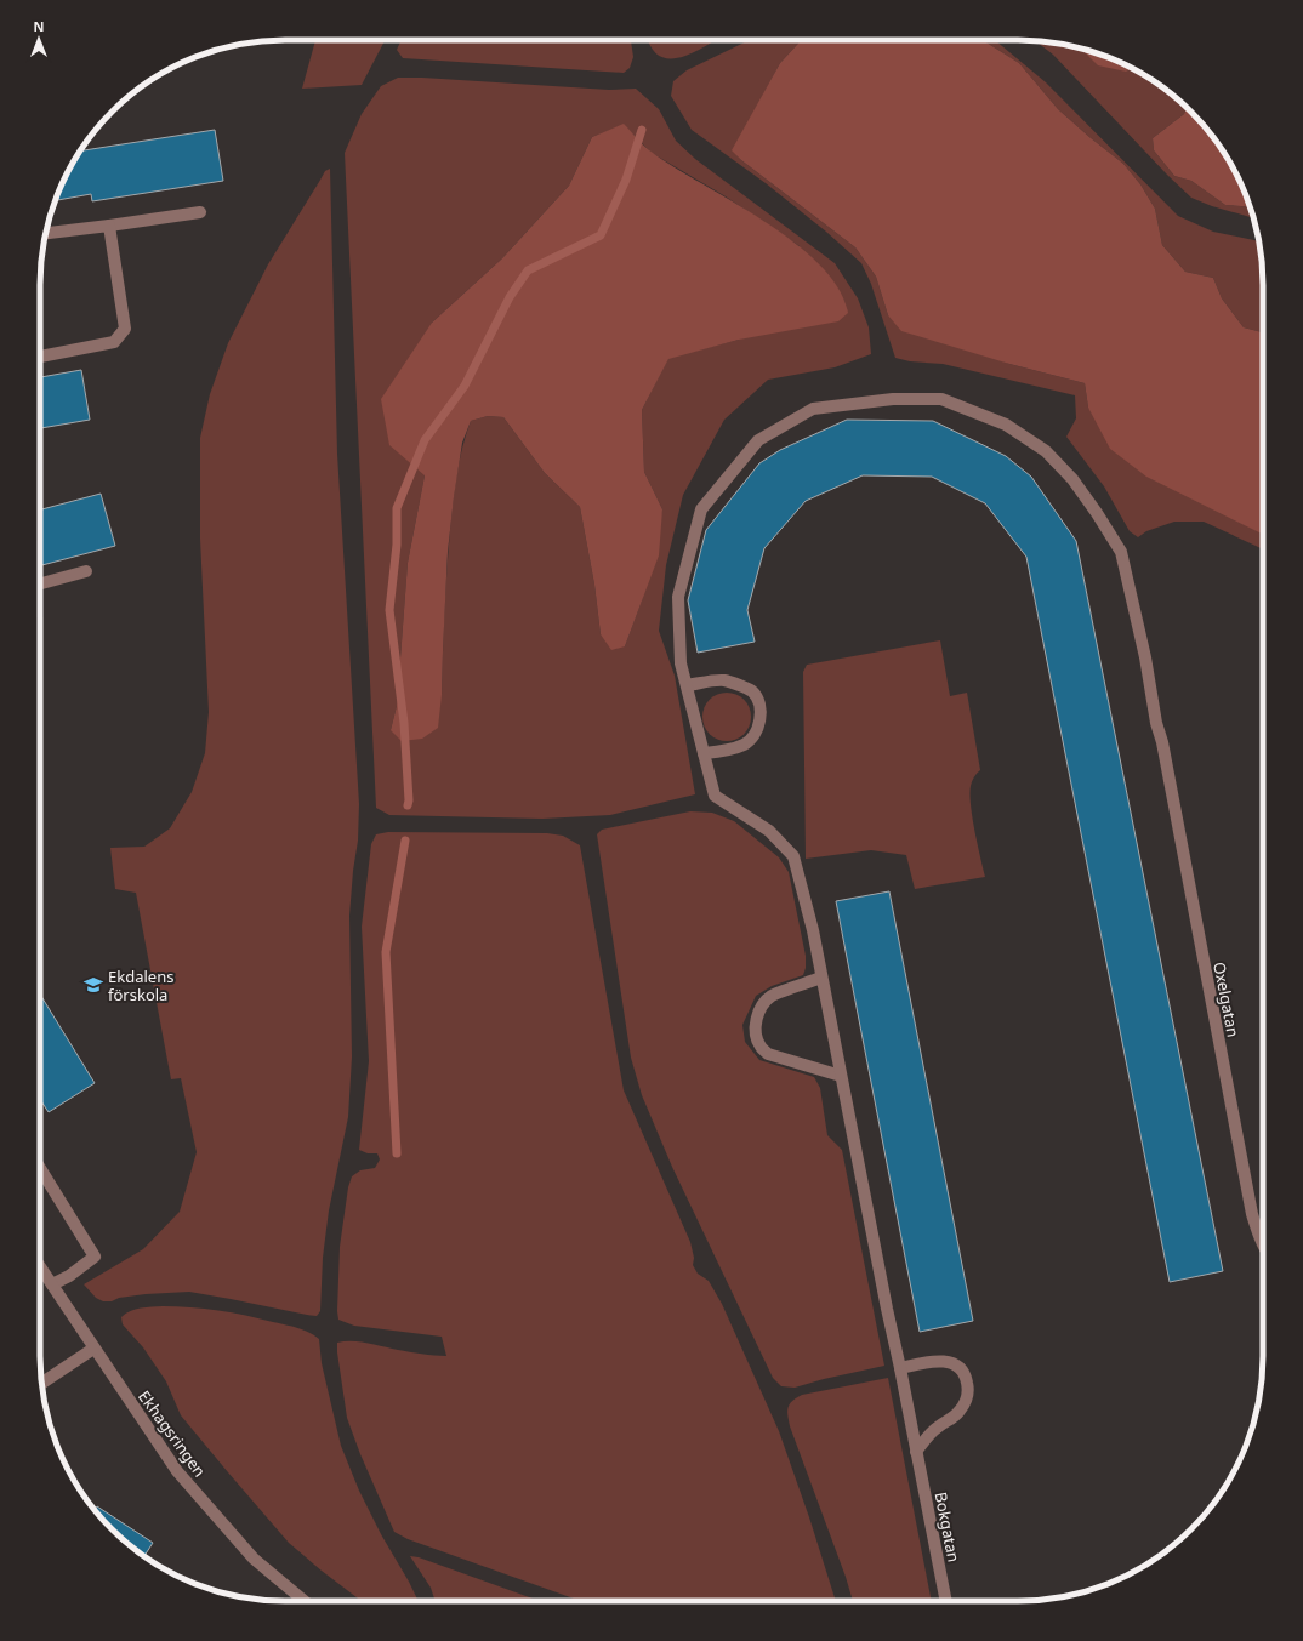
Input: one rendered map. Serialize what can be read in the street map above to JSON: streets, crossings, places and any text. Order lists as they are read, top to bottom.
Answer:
{
  "streets": {
    "street": ["Oxelgatan", "Ekhagsringen", "Bokgatan"]
  },
  "crossings": [
    ["Oxelgatan", "Bokgatan"]
  ],
  "places": {
    "school or university": ["Ekdalens förskola"]
  },
  "north": "top"
}
